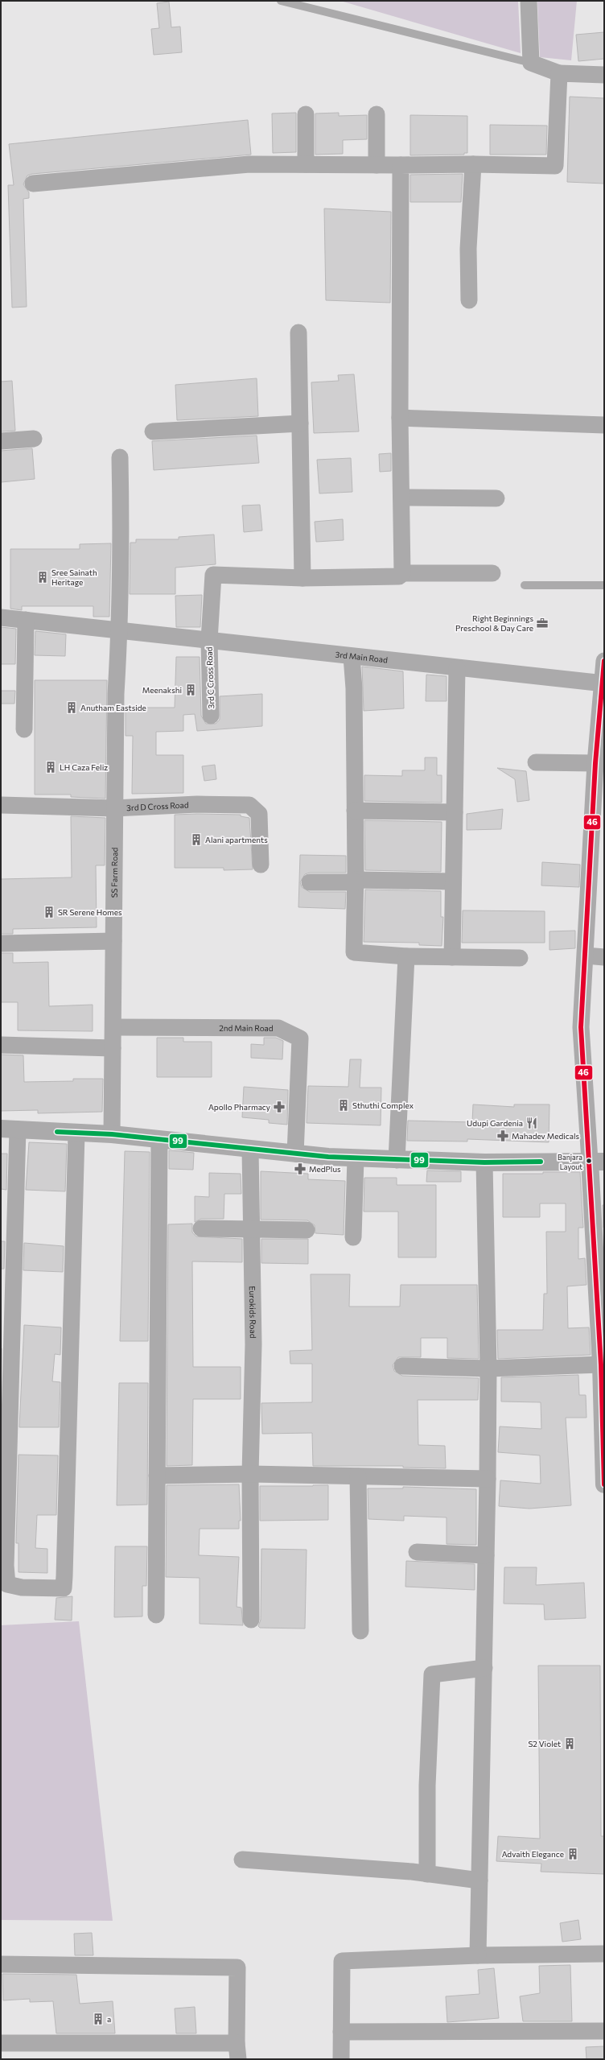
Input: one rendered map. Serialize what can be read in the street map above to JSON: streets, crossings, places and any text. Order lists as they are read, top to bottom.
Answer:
{
  "streets": {
    "street": [
      "3rd Main Road",
      "3rd C Cross Road",
      "3rd D Cross Road",
      "SS Farm Road",
      "2nd Main Road",
      "Eurokids Road"
    ]
  },
  "crossings": [
    ["3rd Main Road", "3rd C Cross Road"],
    ["3rd Main Road", "SS Farm Road"],
    ["3rd D Cross Road", "SS Farm Road"],
    ["SS Farm Road", "2nd Main Road"]
  ],
  "places": {
    "building": [
      "Sree Sainath Heritage",
      "Meenakshi",
      "Anutham Eastside",
      "LH Caza Feliz",
      "Alani apartments",
      "SR Serene Homes",
      "Sthuthi Complex",
      "S2 Violet",
      "Advaith Elegance",
      "a"
    ],
    "office": ["Right Beginnings Preschool & Day Care"],
    "pharmacy": ["Apollo Pharmacy", "Mahadev Medicals", "MedPlus"],
    "restaurant": ["Udupi Gardenia"],
    "other": ["Banjara Layout"]
  },
  "lines": ["transit line 46", "transit line 99"]
}
